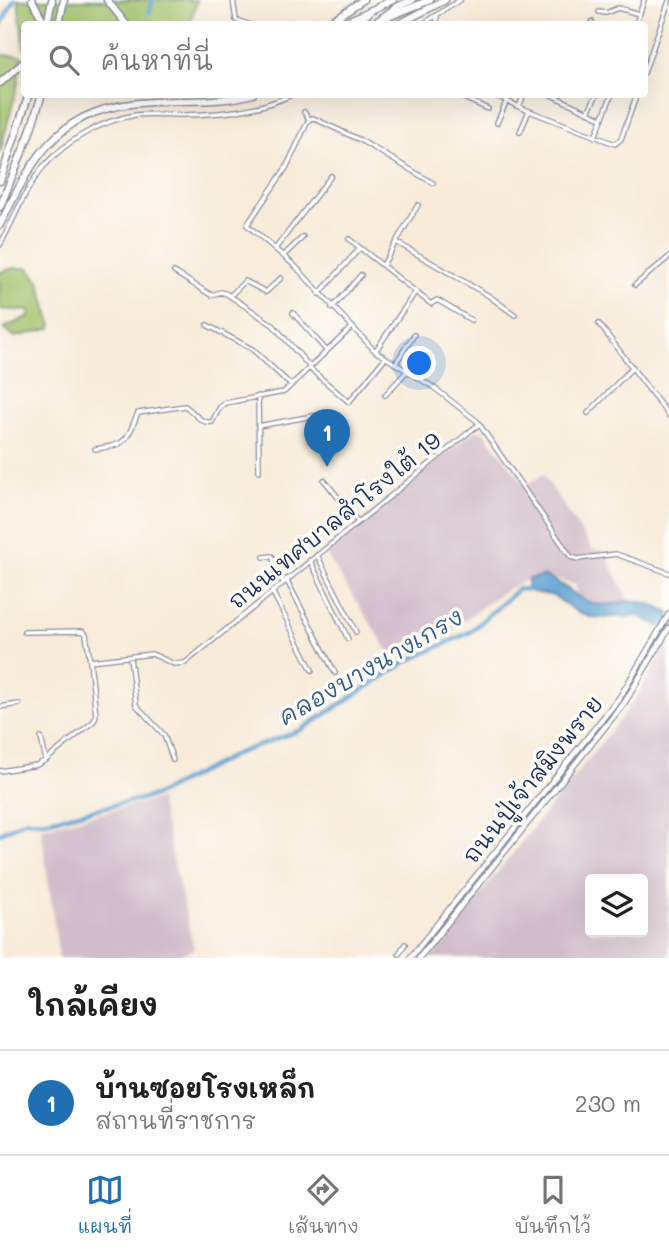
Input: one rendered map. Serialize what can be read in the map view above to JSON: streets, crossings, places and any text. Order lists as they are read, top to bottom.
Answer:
{
  "streets": {
    "main road": ["ถนนปู่เจ้าสมิงพราย"],
    "street": ["ถนนเทศบาลสำโรงใต้ 19"]
  },
  "water": ["คลองบางนางเกรง"],
  "page": {
    "search": "ค้นหาที่นี่",
    "pins": "1",
    "heading": "ใกล้เคียง",
    "list": [
      {
        "mark": "1",
        "name": "บ้านซอยโรงเหล็ก",
        "note": "สถานที่ราชการ",
        "value": "230 m"
      }
    ],
    "nav": ["แผนที่", "เส้นทาง", "บันทึกไว้"]
  }
}
